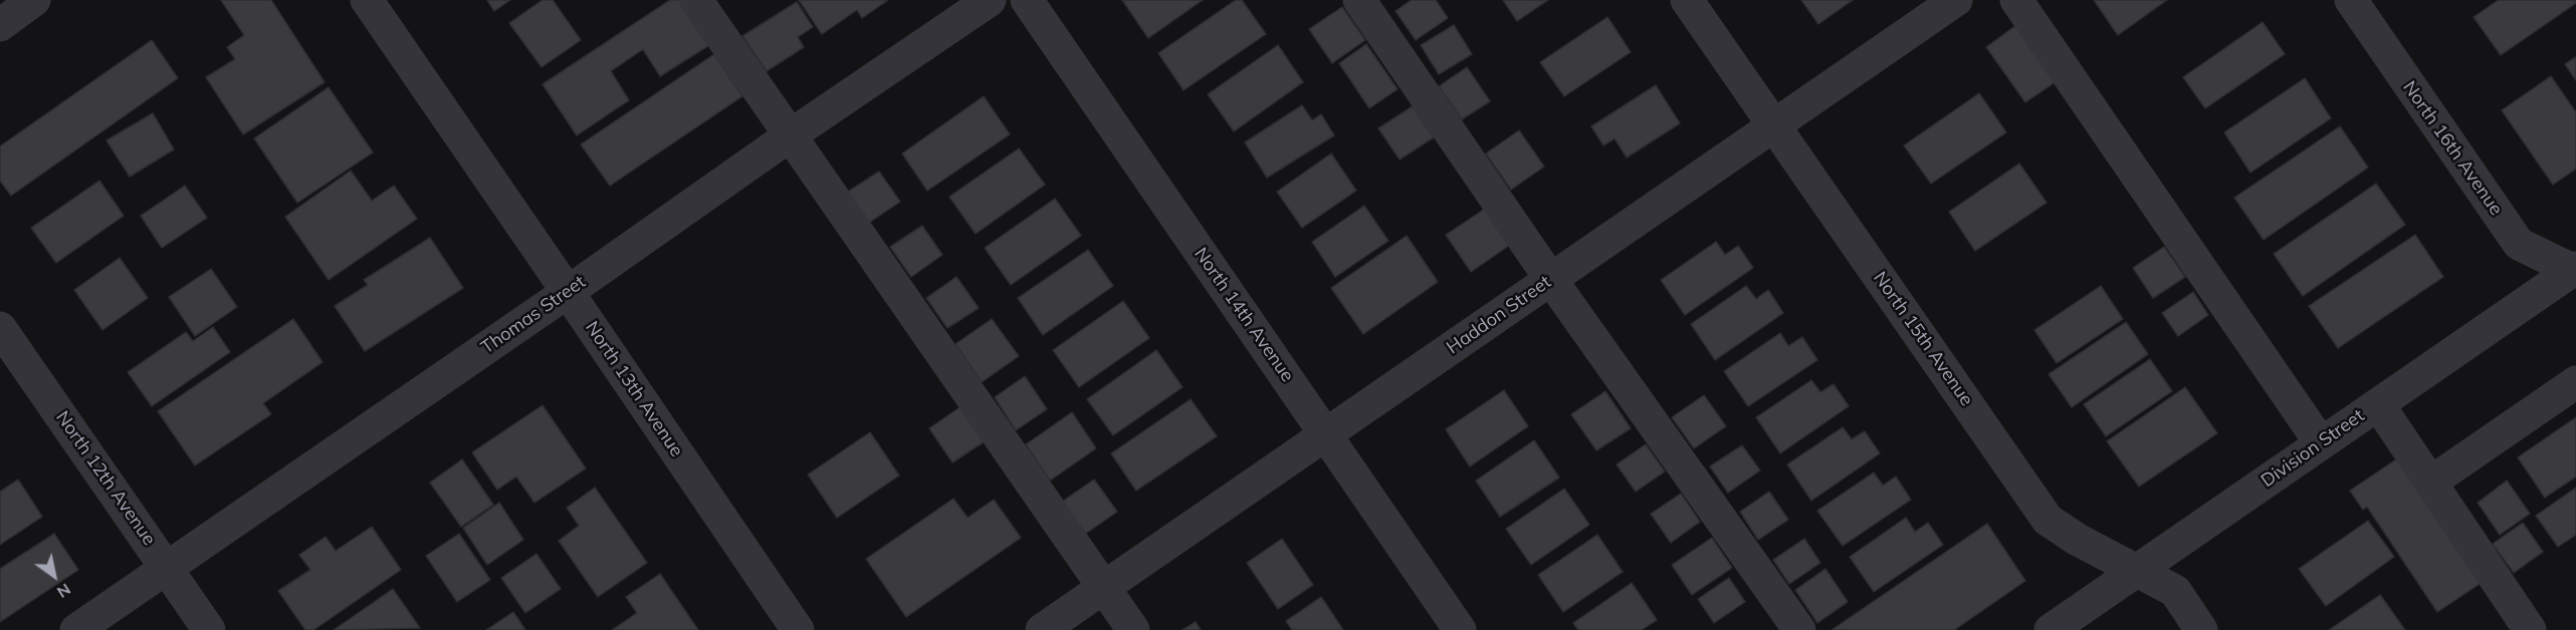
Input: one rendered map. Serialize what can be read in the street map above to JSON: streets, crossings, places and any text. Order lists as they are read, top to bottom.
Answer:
{
  "streets": {
    "street": [
      "North 16th Avenue",
      "Thomas Street",
      "North 14th Avenue",
      "Haddon Street",
      "North 15th Avenue",
      "North 13th Avenue",
      "Division Street",
      "North 12th Avenue"
    ]
  },
  "crossings": [
    ["North 16th Avenue", "Division Street"],
    ["Thomas Street", "North 13th Avenue"],
    ["Thomas Street", "North 12th Avenue"],
    ["North 14th Avenue", "Haddon Street"],
    ["Haddon Street", "North 15th Avenue"],
    ["North 15th Avenue", "Division Street"]
  ],
  "north": "bottom right"
}
